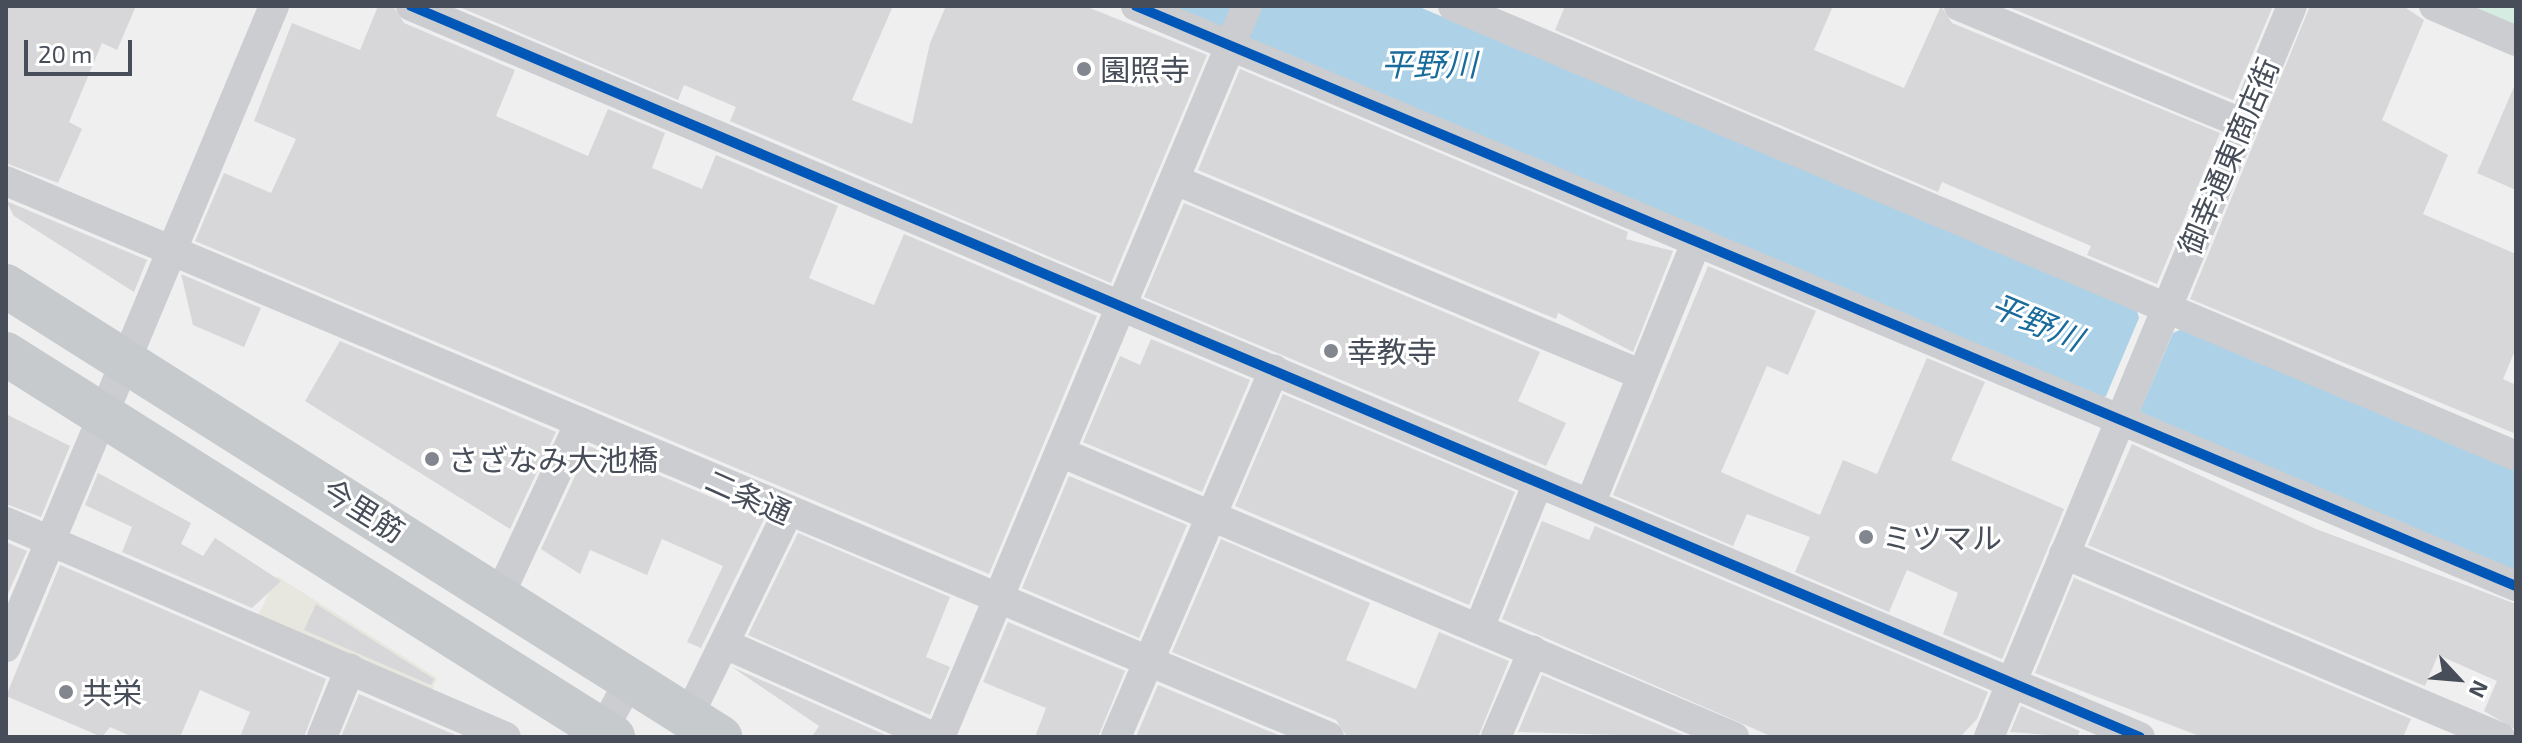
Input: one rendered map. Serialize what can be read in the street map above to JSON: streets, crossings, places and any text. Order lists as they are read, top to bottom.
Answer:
{
  "streets": {
    "main road": ["今里筋"],
    "street": ["御幸通東商店街", "二条通"]
  },
  "water": ["平野川"],
  "places": [
    "園照寺",
    "幸教寺",
    "さざなみ大池橋",
    "ミツマル",
    "共栄"
  ],
  "scale_bar": "20 m",
  "north": "bottom right"
}
